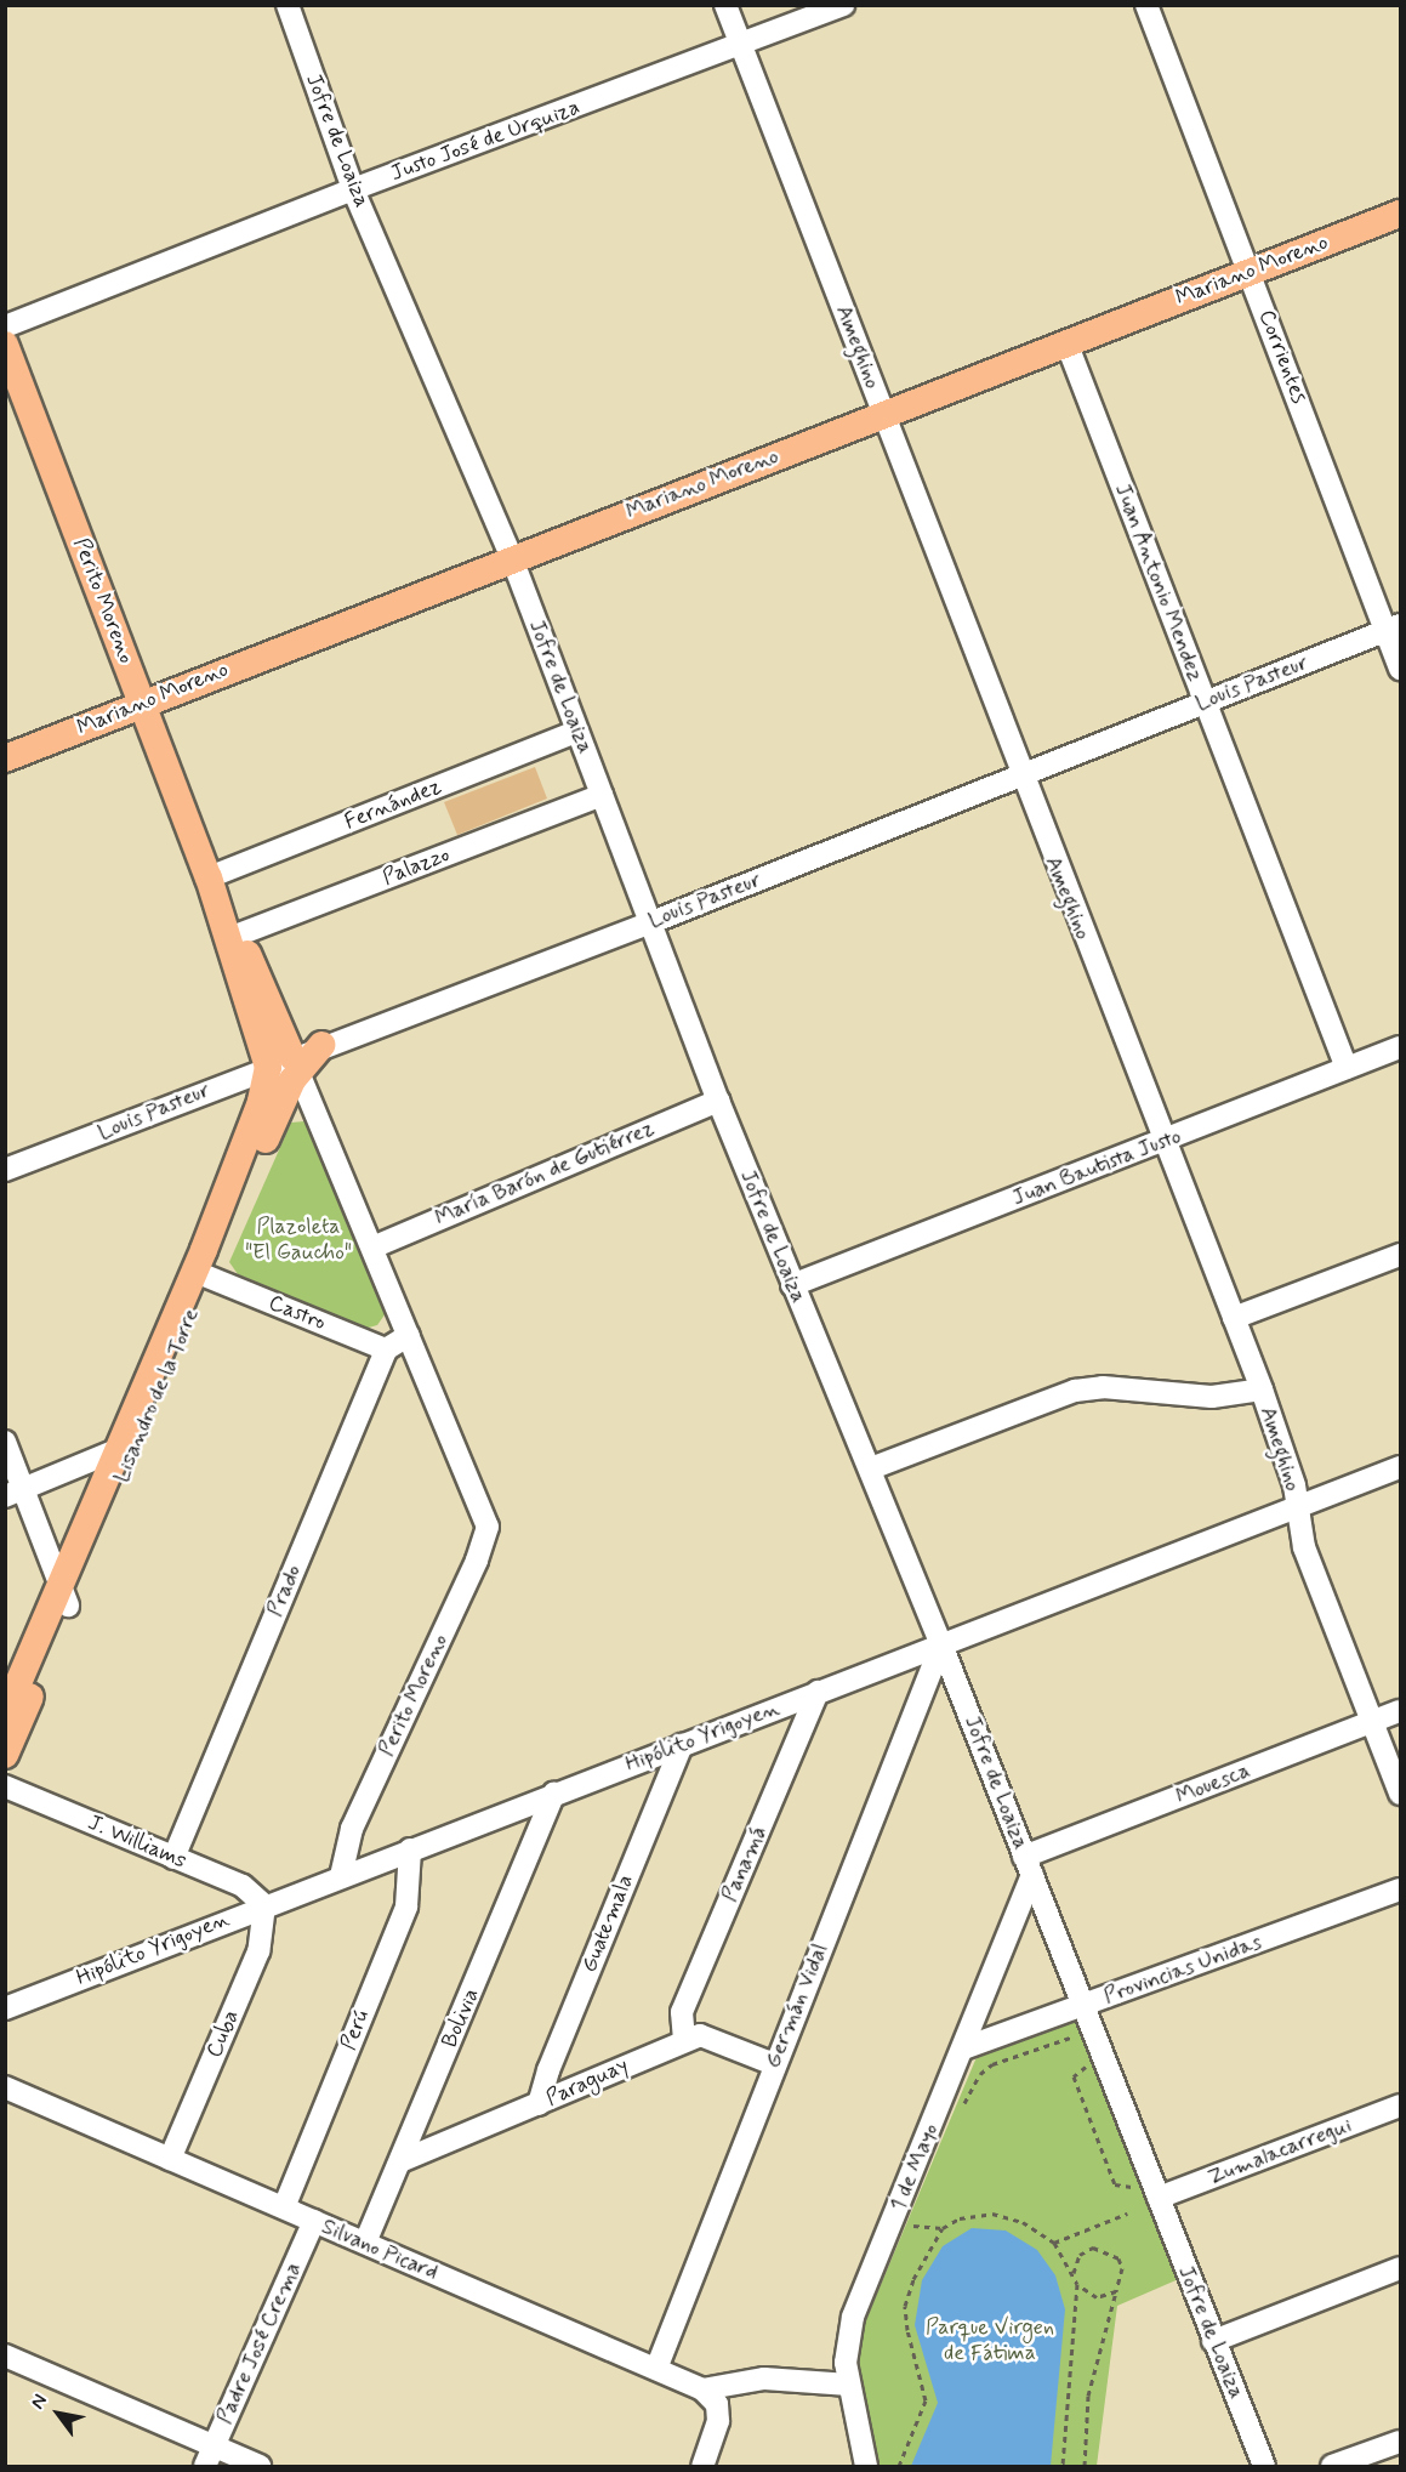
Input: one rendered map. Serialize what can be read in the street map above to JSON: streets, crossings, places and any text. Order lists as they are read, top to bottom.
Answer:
{
  "streets": {
    "main road": ["Mariano Moreno", "Perito Moreno", "Lisandro de la Torre"],
    "street": [
      "Jofre de Loaiza",
      "Justo José de Urquiza",
      "Ameghino",
      "Corrientes",
      "Juan Antonio Mendez",
      "Louis Pasteur",
      "Fernández",
      "Palazzo",
      "Juan Bautista Justo",
      "María Barón de Gutiérrez",
      "Castro",
      "Prado",
      "Hipólito Yrigoyen",
      "Mouesca",
      "J. Williams",
      "Panamá",
      "Guatemala",
      "Provincias Unidas",
      "Germán Vidal",
      "Bolivia",
      "Perú",
      "Cuba",
      "Paraguay",
      "Zumalacarregui",
      "1 de Mayo",
      "Silvano Picard",
      "Padre José Crema"
    ]
  },
  "crossings": [
    ["Jofre de Loaiza", "Justo José de Urquiza"],
    ["Jofre de Loaiza", "Mariano Moreno"],
    ["Jofre de Loaiza", "Louis Pasteur"],
    ["Jofre de Loaiza", "Fernández"],
    ["Jofre de Loaiza", "Palazzo"],
    ["Jofre de Loaiza", "Juan Bautista Justo"],
    ["Jofre de Loaiza", "María Barón de Gutiérrez"],
    ["Jofre de Loaiza", "Hipólito Yrigoyen"],
    ["Jofre de Loaiza", "Mouesca"],
    ["Jofre de Loaiza", "Provincias Unidas"],
    ["Jofre de Loaiza", "Germán Vidal"],
    ["Jofre de Loaiza", "Zumalacarregui"],
    ["Jofre de Loaiza", "1 de Mayo"],
    ["Justo José de Urquiza", "Ameghino"],
    ["Mariano Moreno", "Ameghino"],
    ["Mariano Moreno", "Corrientes"],
    ["Mariano Moreno", "Juan Antonio Mendez"],
    ["Mariano Moreno", "Perito Moreno"],
    ["Ameghino", "Louis Pasteur"],
    ["Ameghino", "Juan Bautista Justo"],
    ["Ameghino", "Hipólito Yrigoyen"],
    ["Ameghino", "Mouesca"],
    ["Corrientes", "Louis Pasteur"],
    ["Juan Antonio Mendez", "Louis Pasteur"],
    ["Juan Antonio Mendez", "Juan Bautista Justo"],
    ["Perito Moreno", "Louis Pasteur"],
    ["Perito Moreno", "Fernández"],
    ["Perito Moreno", "Palazzo"],
    ["Perito Moreno", "María Barón de Gutiérrez"],
    ["Perito Moreno", "Lisandro de la Torre"],
    ["Perito Moreno", "Hipólito Yrigoyen"],
    ["Louis Pasteur", "Lisandro de la Torre"],
    ["Castro", "Lisandro de la Torre"],
    ["Castro", "Prado"],
    ["Prado", "J. Williams"],
    ["Hipólito Yrigoyen", "J. Williams"],
    ["Hipólito Yrigoyen", "Panamá"],
    ["Hipólito Yrigoyen", "Guatemala"],
    ["Hipólito Yrigoyen", "Germán Vidal"],
    ["Hipólito Yrigoyen", "Bolivia"],
    ["Hipólito Yrigoyen", "Perú"],
    ["Hipólito Yrigoyen", "Cuba"],
    ["Mouesca", "1 de Mayo"],
    ["J. Williams", "Cuba"],
    ["Panamá", "Paraguay"],
    ["Guatemala", "Paraguay"],
    ["Provincias Unidas", "1 de Mayo"],
    ["Germán Vidal", "Paraguay"],
    ["Germán Vidal", "Silvano Picard"],
    ["Bolivia", "Paraguay"],
    ["Bolivia", "Silvano Picard"],
    ["Perú", "Silvano Picard"],
    ["Cuba", "Silvano Picard"],
    ["Silvano Picard", "Padre José Crema"]
  ],
  "parks": ["Plazoleta \"El Gaucho\"", "Parque Virgen de Fátima"],
  "north": "top left"
}
